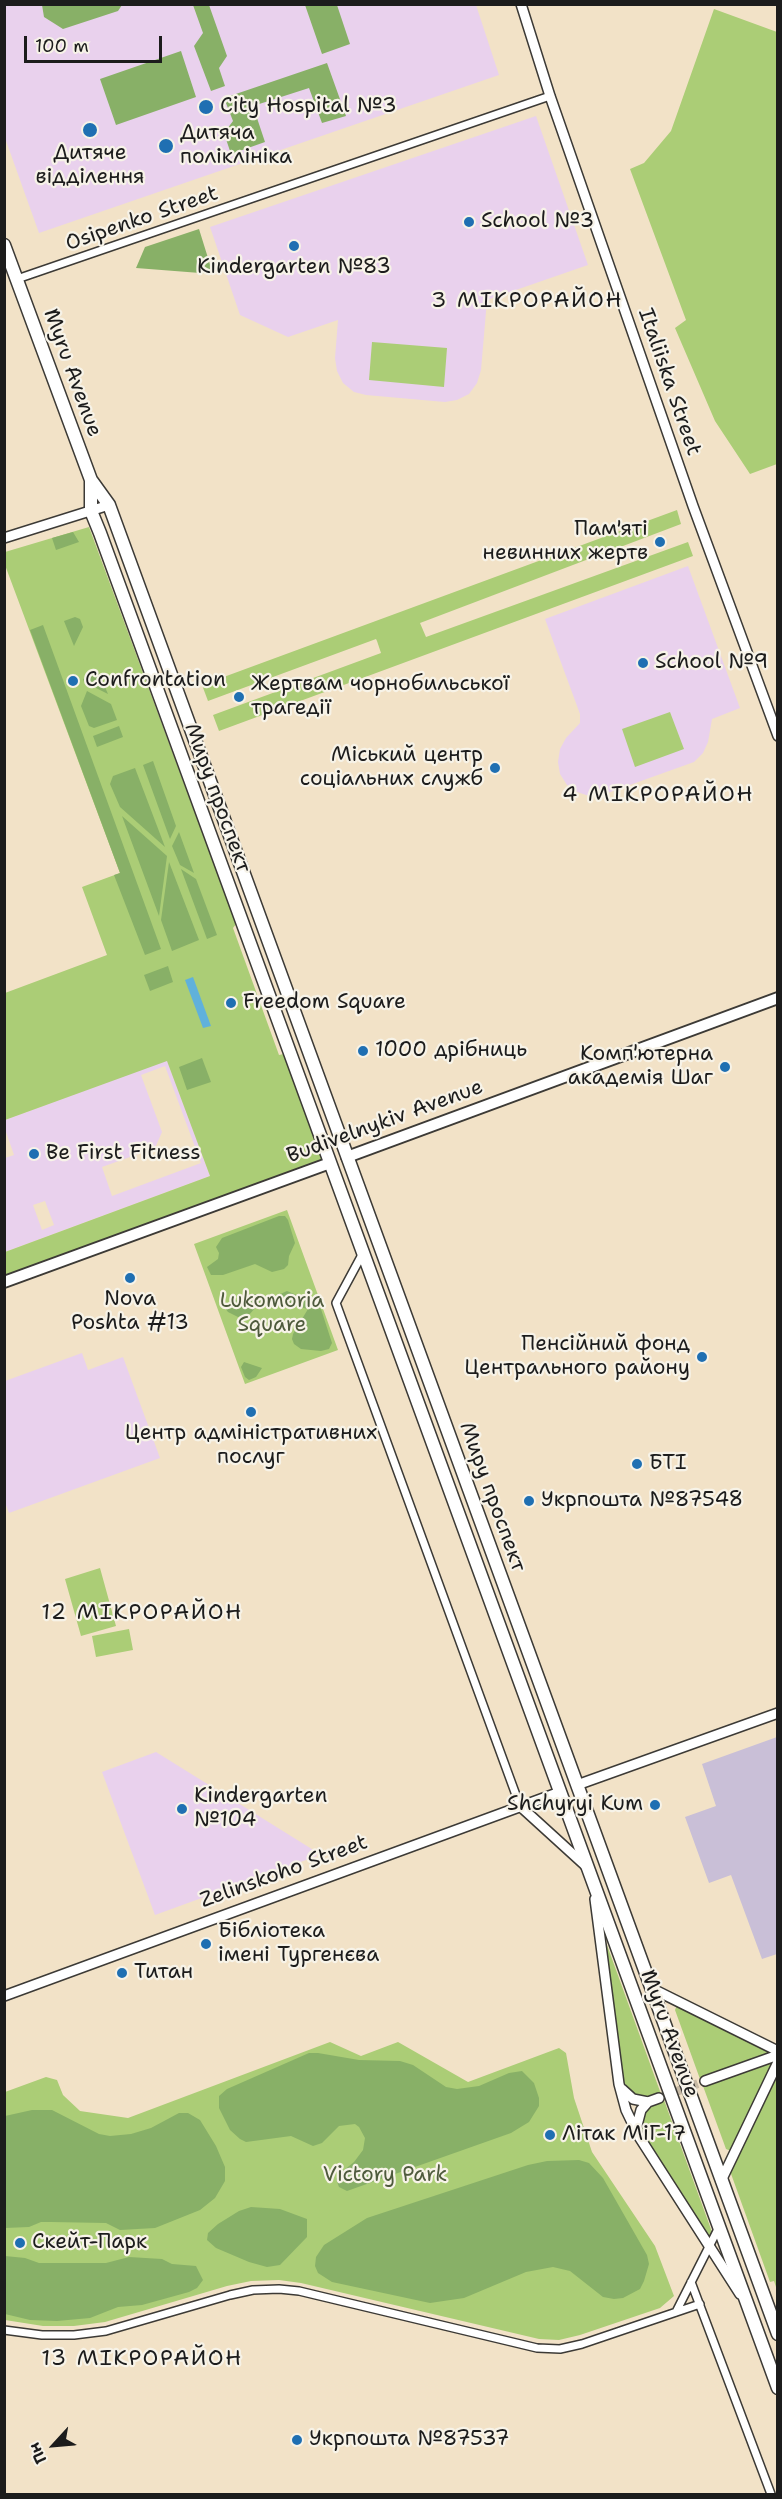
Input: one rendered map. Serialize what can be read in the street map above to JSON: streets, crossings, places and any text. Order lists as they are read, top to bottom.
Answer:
{
  "streets": {
    "highway": [
      "Myru Avenue",
      "Миру проспект",
      "Budivelnykiv Avenue",
      "Zelinskoho Street"
    ],
    "street": ["Osipenko Street", "Italiiska Street"]
  },
  "crossings": [
    ["Osipenko Street", "Myru Avenue"],
    ["Osipenko Street", "Italiiska Street"],
    ["Myru Avenue", "Миру проспект"],
    ["Myru Avenue", "Budivelnykiv Avenue"],
    ["Myru Avenue", "Zelinskoho Street"],
    ["Миру проспект", "Budivelnykiv Avenue"],
    ["Миру проспект", "Zelinskoho Street"]
  ],
  "districts": [
    "3 МІКРОРАЙОН",
    "4 МІКРОРАЙОН",
    "12 МІКРОРАЙОН",
    "13 МІКРОРАЙОН"
  ],
  "parks": ["Lukomoria Square", "Victory Park"],
  "places": [
    "City Hospital №3",
    "Дитяче відділення",
    "Дитяча поліклініка",
    "School №3",
    "Kindergarten №83",
    "Пам'яті невинних жертв",
    "School №9",
    "Confrontation",
    "Жертвам чорнобильської трагедії",
    "Міський центр соціальних служб",
    "Freedom Square",
    "1000 дрібниць",
    "Комп'ютерна академія Шаг",
    "Be First Fitness",
    "Nova Poshta #13",
    "Пенсійний фонд Центрального району",
    "Центр адміністративних послуг",
    "БТІ",
    "Укрпошта №87548",
    "Shchyryi Kum",
    "Kindergarten №104",
    "Бібліотека імені Тургенєва",
    "Титан",
    "Літак МіГ-17",
    "Скейт-Парк",
    "Укрпошта №87537"
  ],
  "scale_bar": "100 m",
  "north": "bottom left"
}
